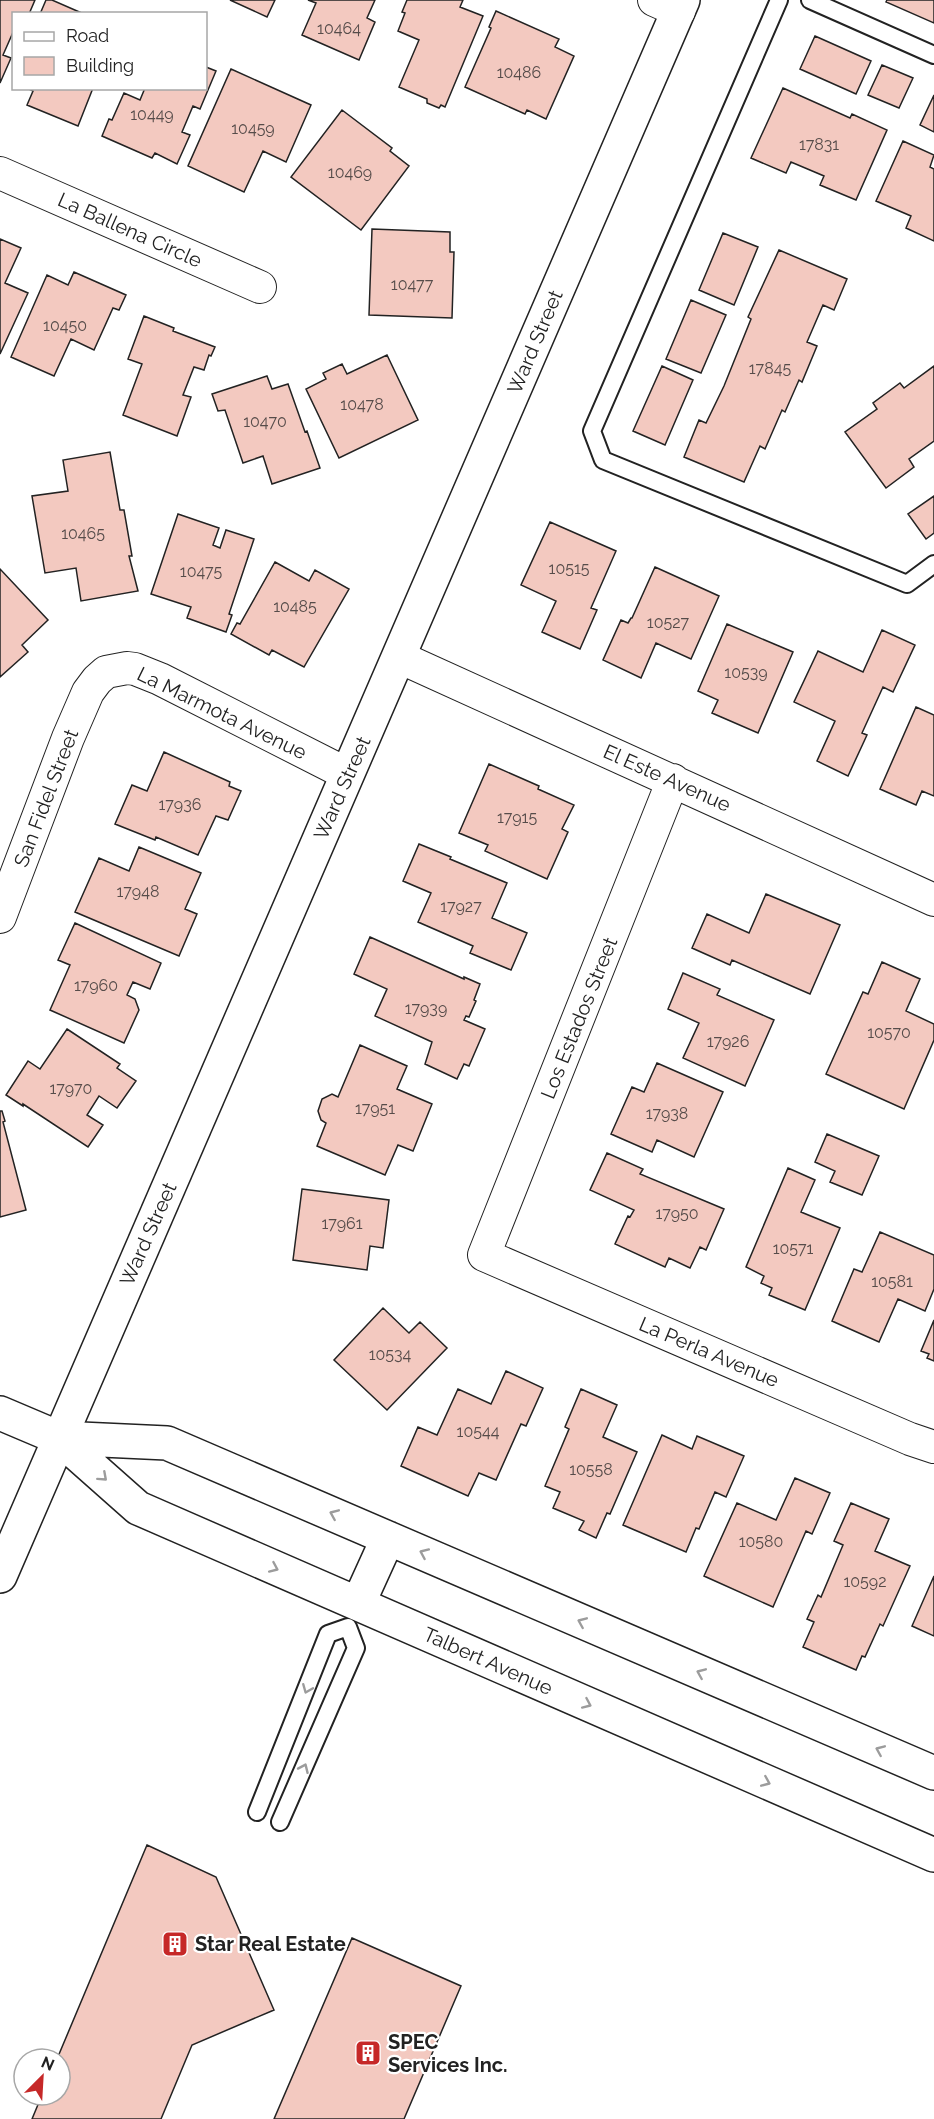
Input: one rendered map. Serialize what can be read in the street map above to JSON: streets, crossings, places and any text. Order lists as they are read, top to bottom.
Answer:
{
  "streets": {
    "main road": ["Ward Street", "Talbert Avenue"],
    "street": [
      "La Ballena Circle",
      "La Marmota Avenue",
      "El Este Avenue",
      "San Fidel Street",
      "Los Estados Street",
      "La Perla Avenue"
    ]
  },
  "crossings": [
    ["Ward Street", "La Marmota Avenue"],
    ["Ward Street", "El Este Avenue"],
    ["Ward Street", "Talbert Avenue"],
    ["La Marmota Avenue", "San Fidel Street"],
    ["El Este Avenue", "Los Estados Street"],
    ["Los Estados Street", "La Perla Avenue"]
  ],
  "places": {
    "building": ["Star Real Estate", "SPEC Services Inc."]
  },
  "house_numbers": [
    "10464",
    "10486",
    "10449",
    "10459",
    "17831",
    "10469",
    "10477",
    "10450",
    "17845",
    "10478",
    "10470",
    "10465",
    "10515",
    "10475",
    "10485",
    "10527",
    "10539",
    "17936",
    "17915",
    "17948",
    "17927",
    "17960",
    "17939",
    "10570",
    "17926",
    "17970",
    "17951",
    "17938",
    "17950",
    "17961",
    "10571",
    "10581",
    "10534",
    "10544",
    "10558",
    "10580",
    "10592"
  ],
  "legend": ["Road", "Building"],
  "north": "top right"
}
